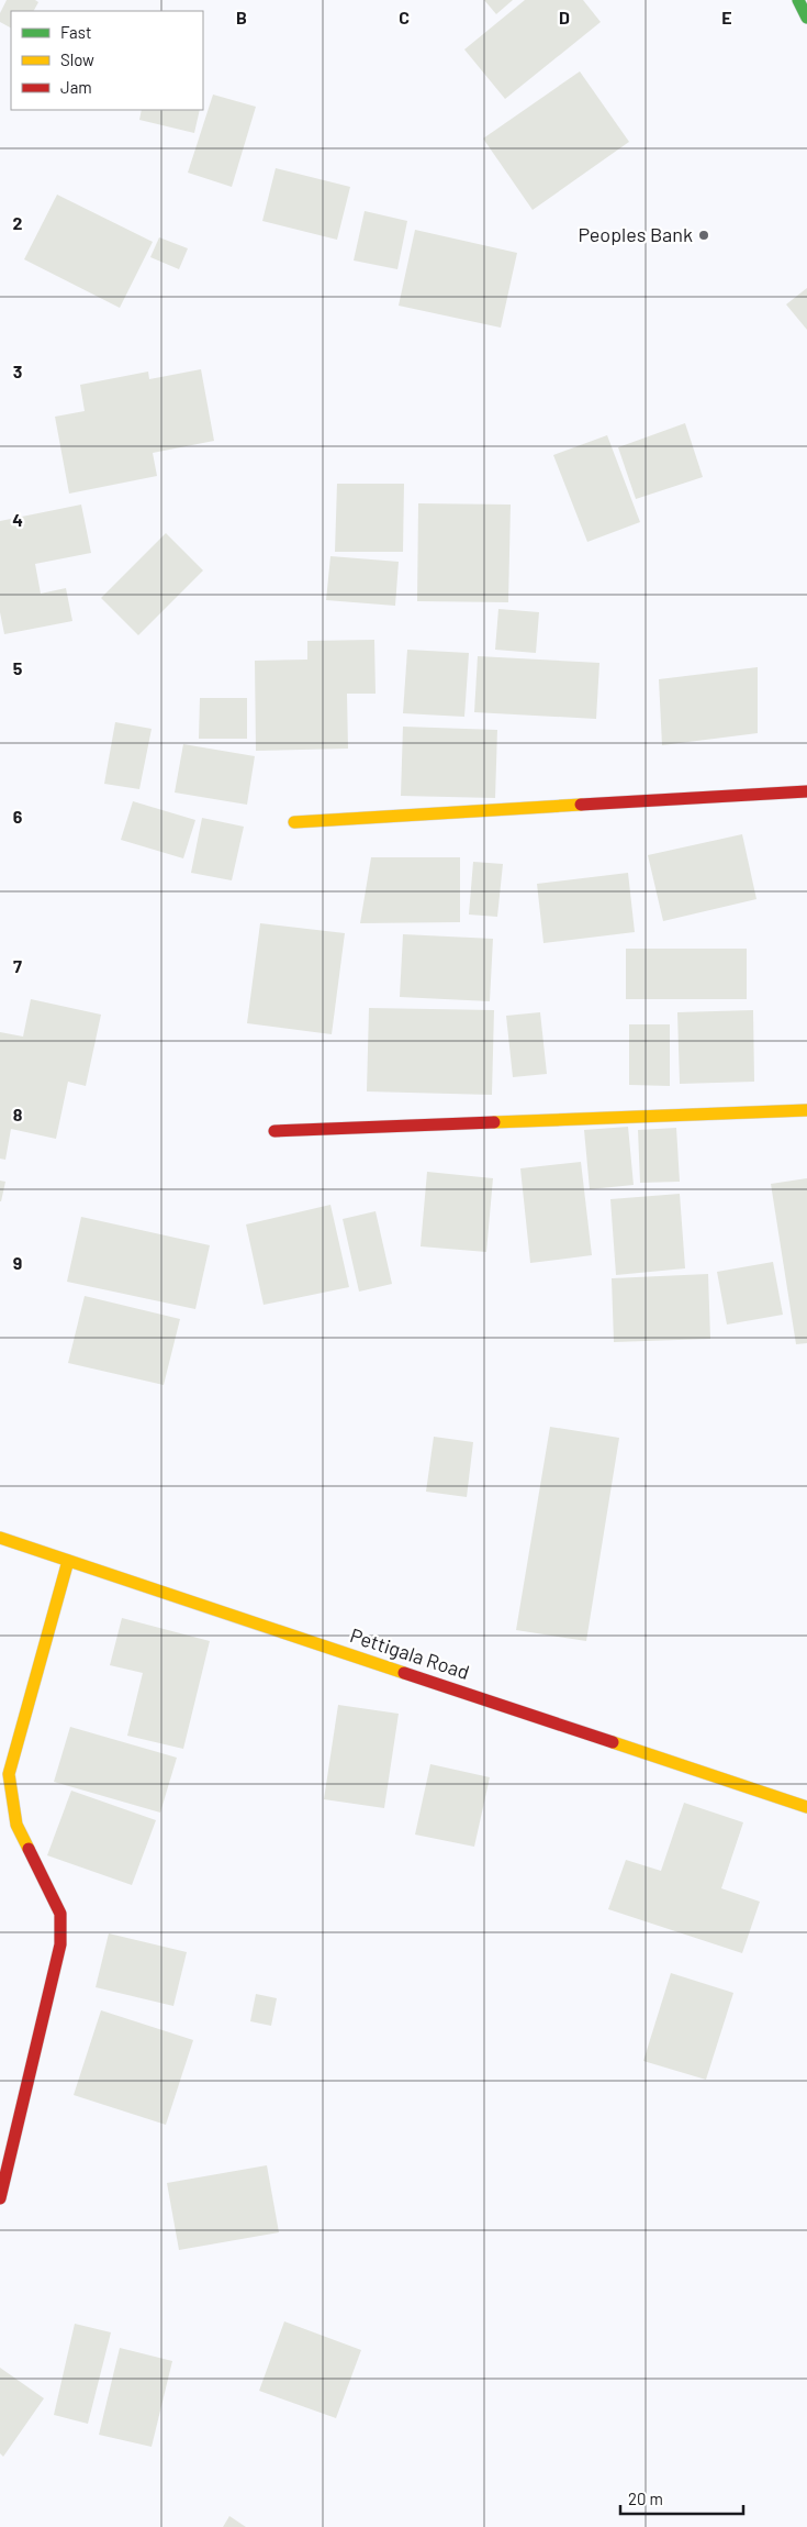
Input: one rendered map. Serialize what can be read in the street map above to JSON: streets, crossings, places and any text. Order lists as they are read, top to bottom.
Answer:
{
  "streets": {
    "street": ["Pettigala Road"]
  },
  "places": ["Peoples Bank"],
  "legend": ["Fast", "Slow", "Jam"],
  "scale_bar": "20 m",
  "grid": {
    "columns": [
      "B",
      "C",
      "D",
      "E"
    ],
    "rows": [
      "2",
      "3",
      "4",
      "5",
      "6",
      "7",
      "8",
      "9"
    ]
  }
}
